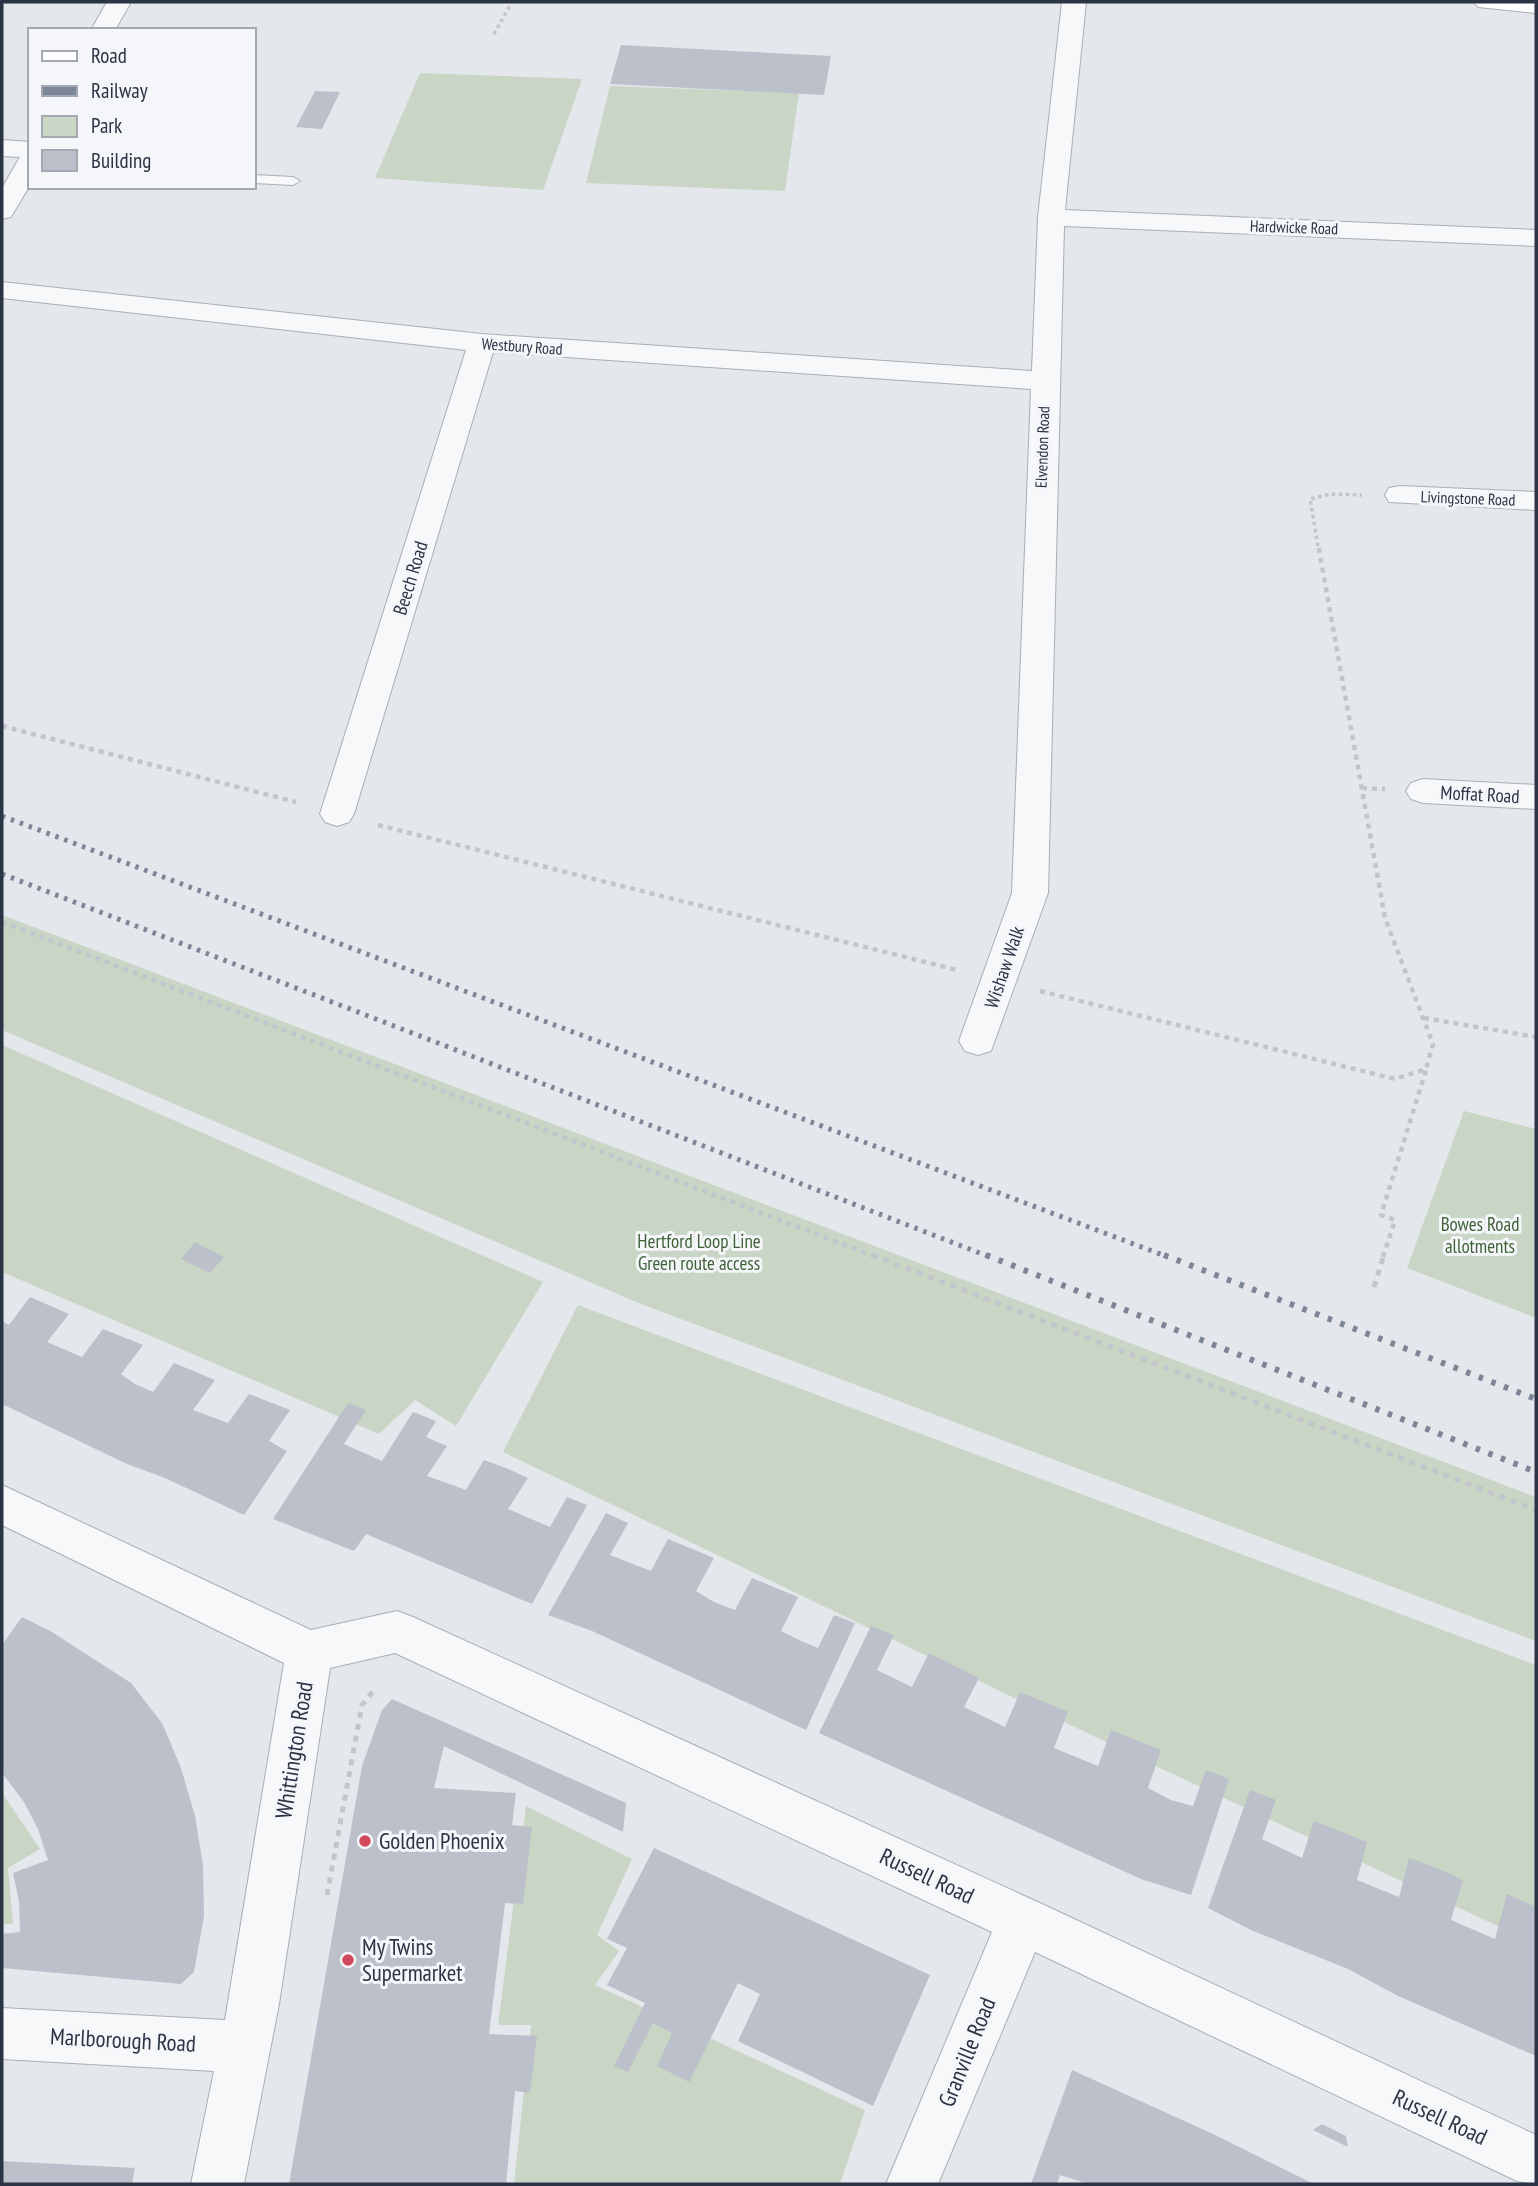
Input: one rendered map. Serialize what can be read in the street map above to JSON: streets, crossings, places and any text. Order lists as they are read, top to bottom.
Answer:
{
  "streets": {
    "street": [
      "Hardwicke Road",
      "Westbury Road",
      "Elvendon Road",
      "Livingstone Road",
      "Beech Road",
      "Moffat Road",
      "Wishaw Walk",
      "Whittington Road",
      "Russell Road",
      "Marlborough Road",
      "Granville Road"
    ]
  },
  "crossings": [
    ["Hardwicke Road", "Elvendon Road"],
    ["Westbury Road", "Elvendon Road"],
    ["Westbury Road", "Beech Road"],
    ["Elvendon Road", "Wishaw Walk"],
    ["Whittington Road", "Russell Road"],
    ["Whittington Road", "Marlborough Road"],
    ["Russell Road", "Granville Road"]
  ],
  "parks": ["Bowes Road allotments", "Hertford Loop Line Green route access"],
  "places": ["Golden Phoenix", "My Twins Supermarket"],
  "legend": [
    "Road",
    "Railway",
    "Park",
    "Building"
  ]
}
